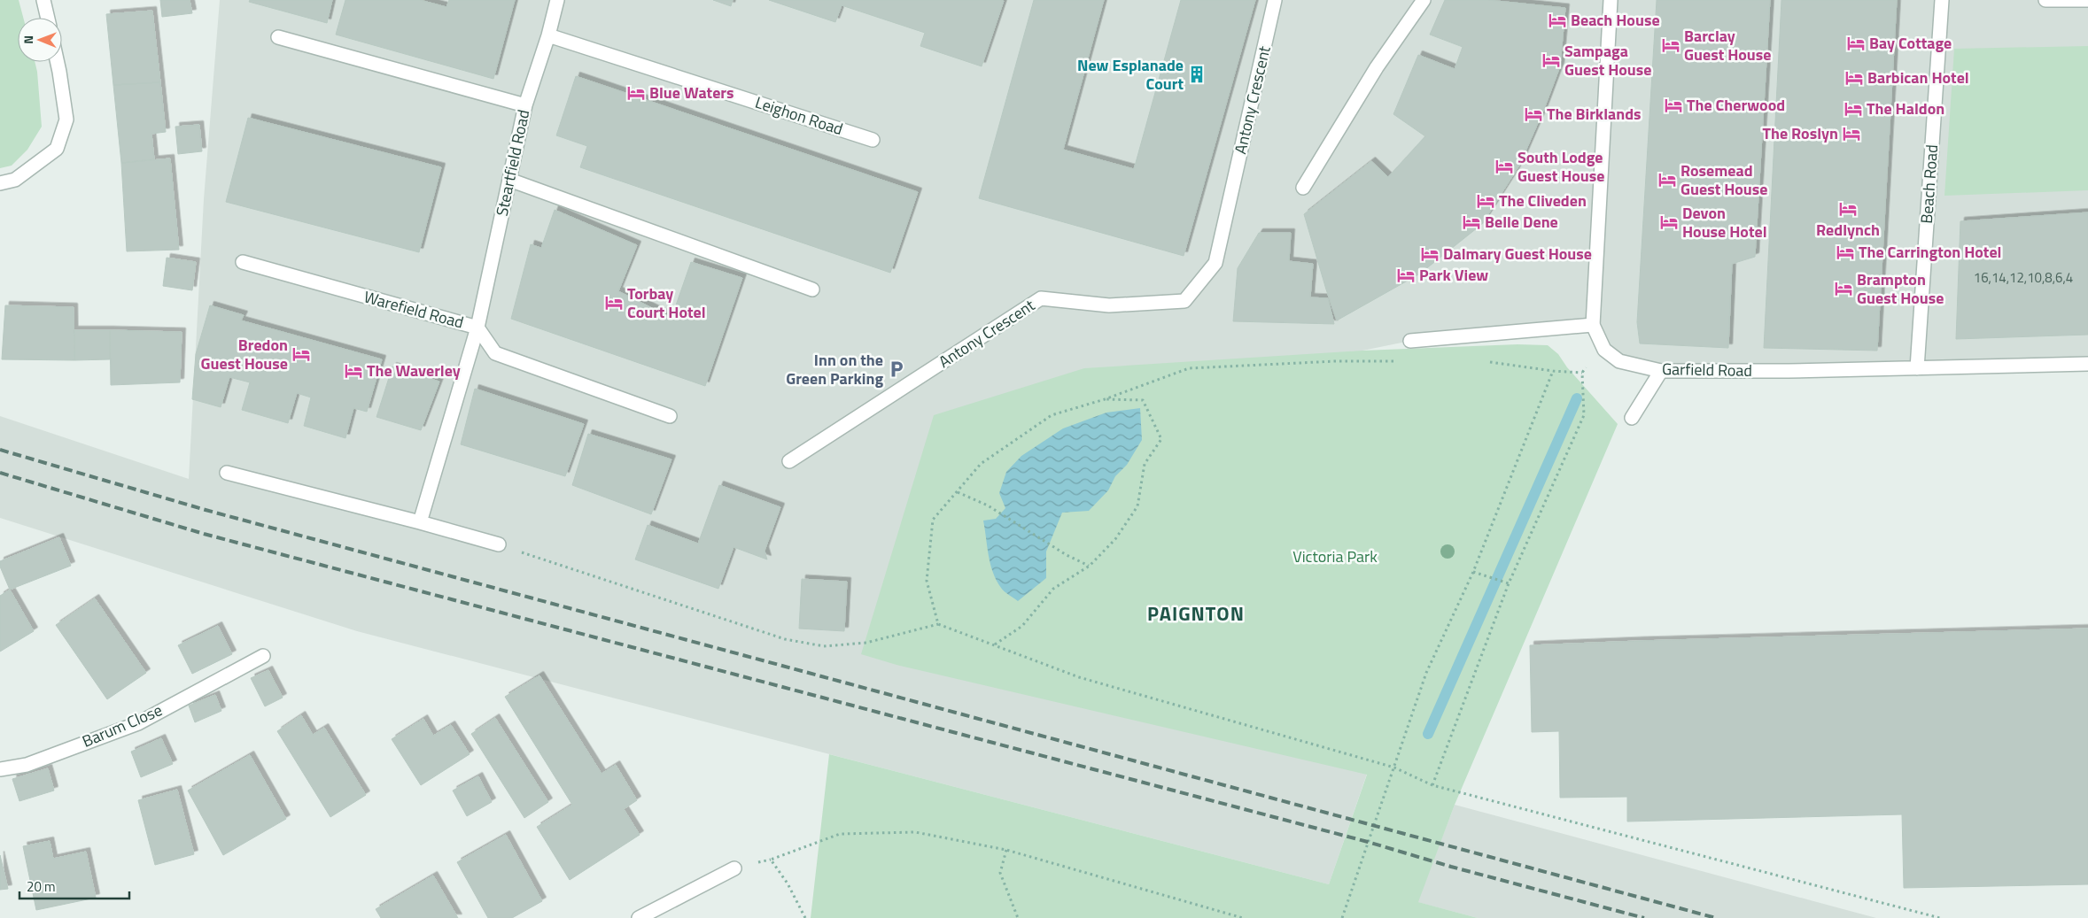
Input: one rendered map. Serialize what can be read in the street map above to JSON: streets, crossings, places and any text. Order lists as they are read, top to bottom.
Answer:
{
  "streets": {
    "street": [
      "Antony Crescent",
      "Leighon Road",
      "Steartfield Road",
      "Beach Road",
      "Warefield Road",
      "Garfield Road",
      "Barum Close"
    ]
  },
  "crossings": [
    ["Leighon Road", "Steartfield Road"],
    ["Steartfield Road", "Warefield Road"],
    ["Beach Road", "Garfield Road"]
  ],
  "districts": ["PAIGNTON"],
  "parks": ["Victoria Park"],
  "places": {
    "hotel": [
      "Beach House",
      "Bay Cottage",
      "Barclay Guest House",
      "Sampaga Guest House",
      "Barbican Hotel",
      "Blue Waters",
      "The Cherwood",
      "The Haldon",
      "The Birklands",
      "The Roslyn",
      "South Lodge Guest House",
      "Rosemead Guest House",
      "The Cliveden",
      "Redlynch",
      "Belle Dene",
      "Devon House Hotel",
      "The Carrington Hotel",
      "Dalmary Guest House",
      "Park View",
      "Brampton Guest House",
      "Torbay Court Hotel",
      "Bredon Guest House",
      "The Waverley"
    ],
    "building": ["New Esplanade Court"],
    "parking": ["Inn on the Green Parking"]
  },
  "house_numbers": ["16,14,12,10,8,6,4"],
  "scale_bar": "20 m",
  "north": "left"
}
